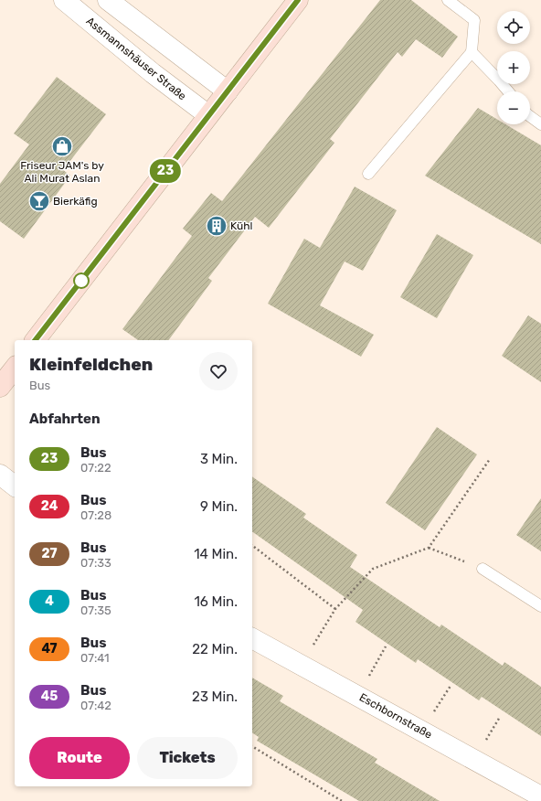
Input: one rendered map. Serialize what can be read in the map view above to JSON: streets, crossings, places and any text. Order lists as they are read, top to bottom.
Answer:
{
  "streets": {
    "street": ["Assmannshäuser Straße", "Eschbornstraße"]
  },
  "places": {
    "shop": ["Friseur JAM's by Ali Murat Aslan"],
    "bar": ["Bierkäfig"],
    "building": ["Kühl"]
  },
  "lines": ["bus line 23"],
  "page": {
    "on_map": "23",
    "map_buttons": ["+", "−"],
    "heading": [
      ["Kleinfeldchen", "Bus"],
      "Abfahrten"
    ],
    "list": [
      {
        "mark": "23",
        "name": "Bus",
        "note": "07:22",
        "value": "3 Min."
      },
      {
        "mark": "24",
        "name": "Bus",
        "note": "07:28",
        "value": "9 Min."
      },
      {
        "mark": "27",
        "name": "Bus",
        "note": "07:33",
        "value": "14 Min."
      },
      {
        "mark": "4",
        "name": "Bus",
        "note": "07:35",
        "value": "16 Min."
      },
      {
        "mark": "47",
        "name": "Bus",
        "note": "07:41",
        "value": "22 Min."
      },
      {
        "mark": "45",
        "name": "Bus",
        "note": "07:42",
        "value": "23 Min."
      }
    ],
    "buttons": ["Route", "Tickets"]
  }
}
